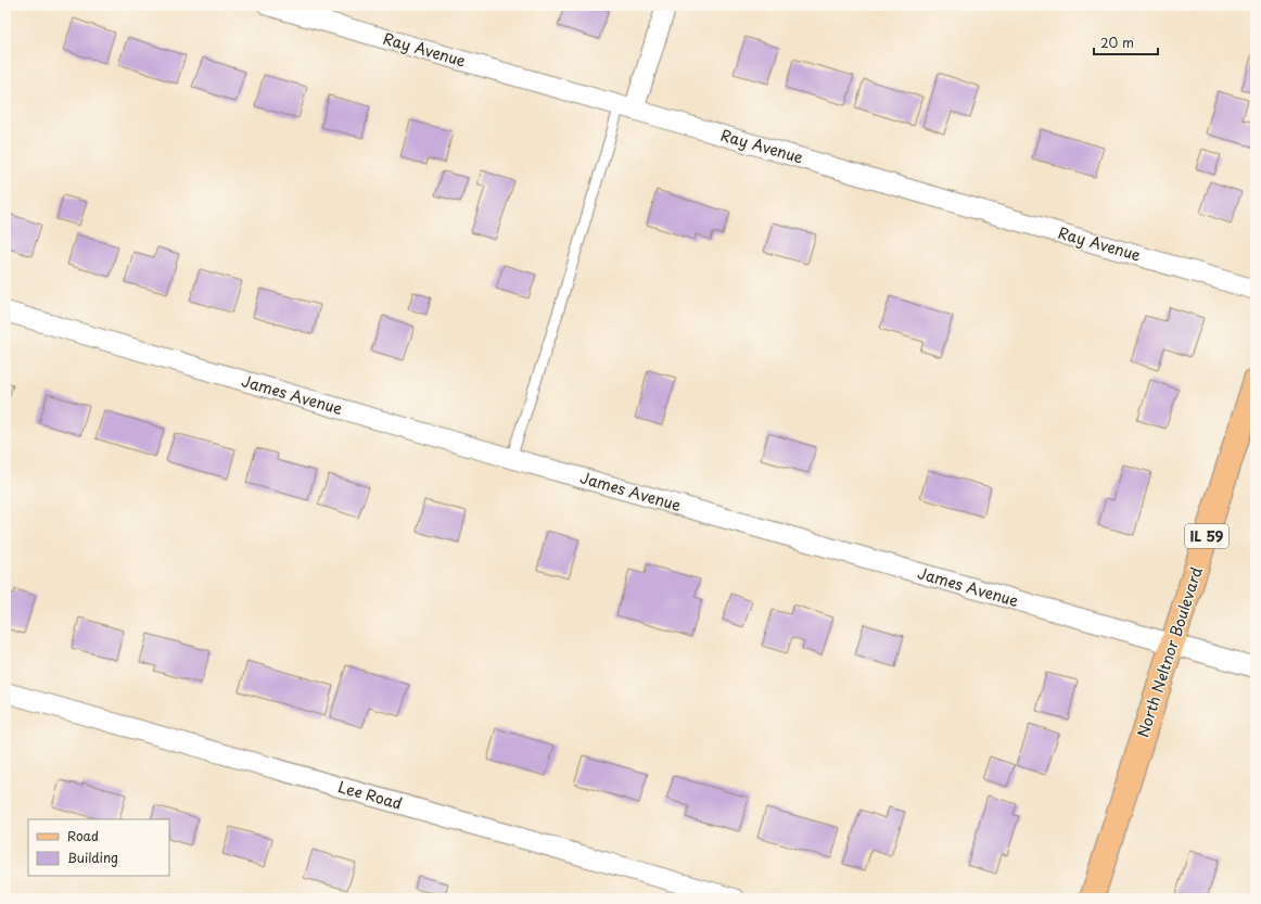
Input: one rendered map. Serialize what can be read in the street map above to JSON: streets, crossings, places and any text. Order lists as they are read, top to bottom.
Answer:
{
  "streets": {
    "main road": ["IL 59", "North Neltnor Boulevard"],
    "street": ["Ray Avenue", "James Avenue", "Lee Road"]
  },
  "crossings": [
    ["James Avenue", "North Neltnor Boulevard"]
  ],
  "legend": ["Road", "Building"],
  "scale_bar": "20 m"
}
